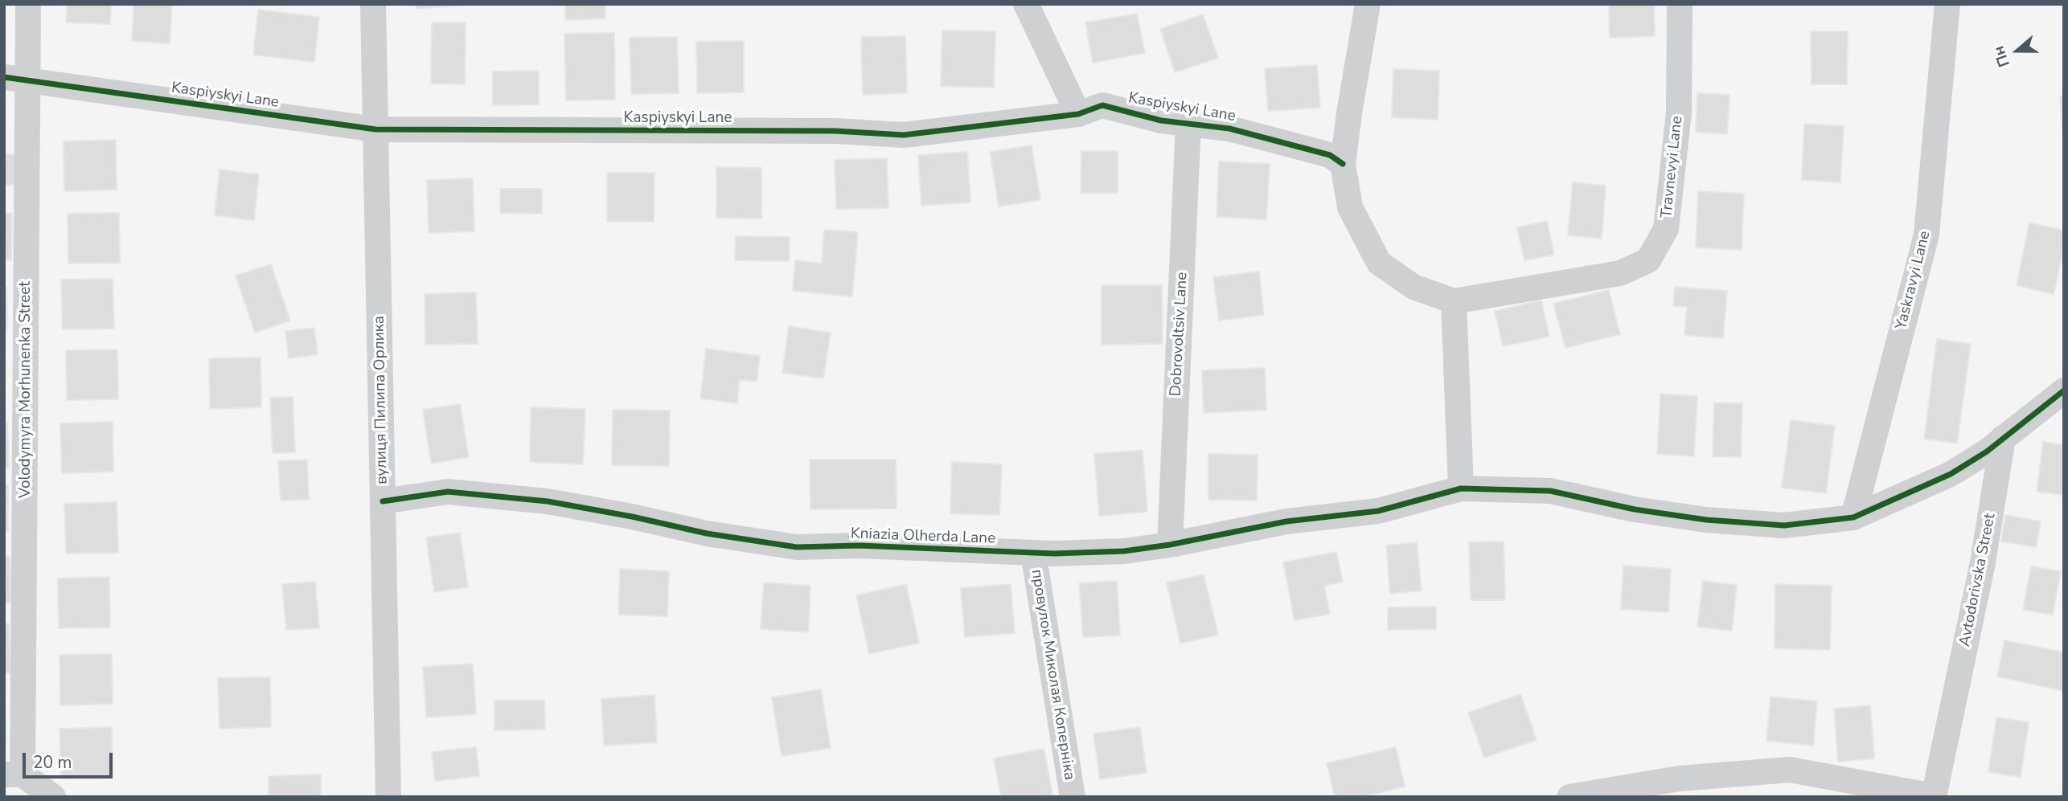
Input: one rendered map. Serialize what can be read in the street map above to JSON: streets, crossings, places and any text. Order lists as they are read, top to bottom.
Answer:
{
  "streets": {
    "street": [
      "Kaspiyskyi Lane",
      "Travnevyi Lane",
      "Yaskravyi Lane",
      "Dobrovoltsiv Lane",
      "Volodymyra Morhunenka Street",
      "вулиця Пилипа Орлика",
      "Kniazia Olherda Lane",
      "Avtodorivska Street",
      "провулок Миколая Коперніка"
    ]
  },
  "crossings": [
    ["Kaspiyskyi Lane", "Dobrovoltsiv Lane"],
    ["Kaspiyskyi Lane", "Volodymyra Morhunenka Street"],
    ["Kaspiyskyi Lane", "вулиця Пилипа Орлика"],
    ["Yaskravyi Lane", "Kniazia Olherda Lane"],
    ["Dobrovoltsiv Lane", "Kniazia Olherda Lane"],
    ["вулиця Пилипа Орлика", "Kniazia Olherda Lane"],
    ["Kniazia Olherda Lane", "Avtodorivska Street"],
    ["Kniazia Olherda Lane", "провулок Миколая Коперніка"]
  ],
  "scale_bar": "20 m",
  "north": "left"
}
